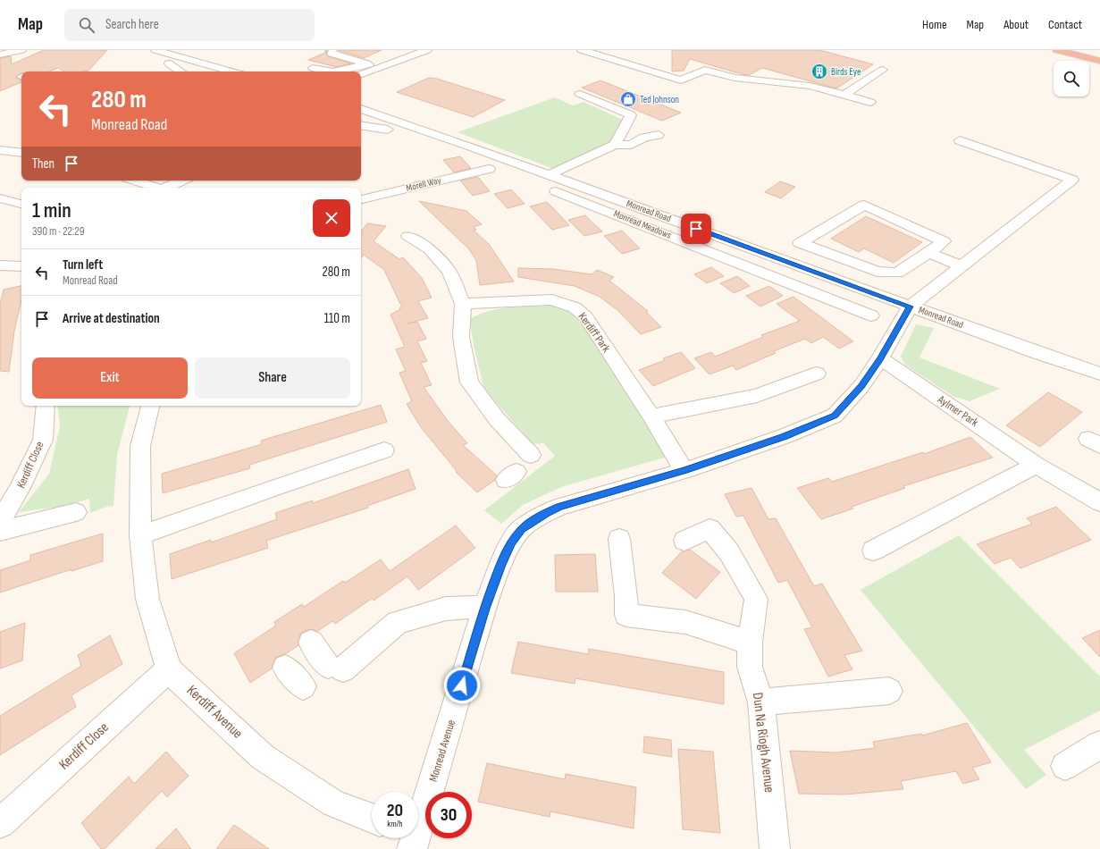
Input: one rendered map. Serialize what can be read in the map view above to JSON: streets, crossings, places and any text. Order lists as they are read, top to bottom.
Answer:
{
  "streets": {
    "street": [
      "Morell Way",
      "Monread Road",
      "Monread Meadows",
      "Kerdiff Park",
      "Aylmer Park",
      "Kerdiff Close",
      "Kerdiff Avenue",
      "Dun Na Riogh Avenue",
      "Monread Avenue"
    ]
  },
  "crossings": [
    ["Monread Road", "Monread Avenue"],
    ["Kerdiff Park", "Monread Avenue"],
    ["Aylmer Park", "Monread Avenue"],
    ["Kerdiff Close", "Kerdiff Avenue"]
  ],
  "places": {
    "building": ["Birds Eye"],
    "shop": ["Ted Johnson"]
  },
  "page": {
    "header": "Map",
    "search": "Search here",
    "nav": [
      "Home",
      "Map",
      "About",
      "Contact"
    ],
    "turn": ["280 m", "Monread Road"],
    "then": "Then",
    "heading": ["1 min", "390 m · 22:29"],
    "list": [
      {
        "name": "Turn left",
        "note": "Monread Road",
        "value": "280 m"
      },
      {
        "name": "Arrive at destination",
        "value": "110 m"
      }
    ],
    "buttons": ["Exit", "Share"],
    "speed": "20 km/h",
    "limit": "30"
  }
}
